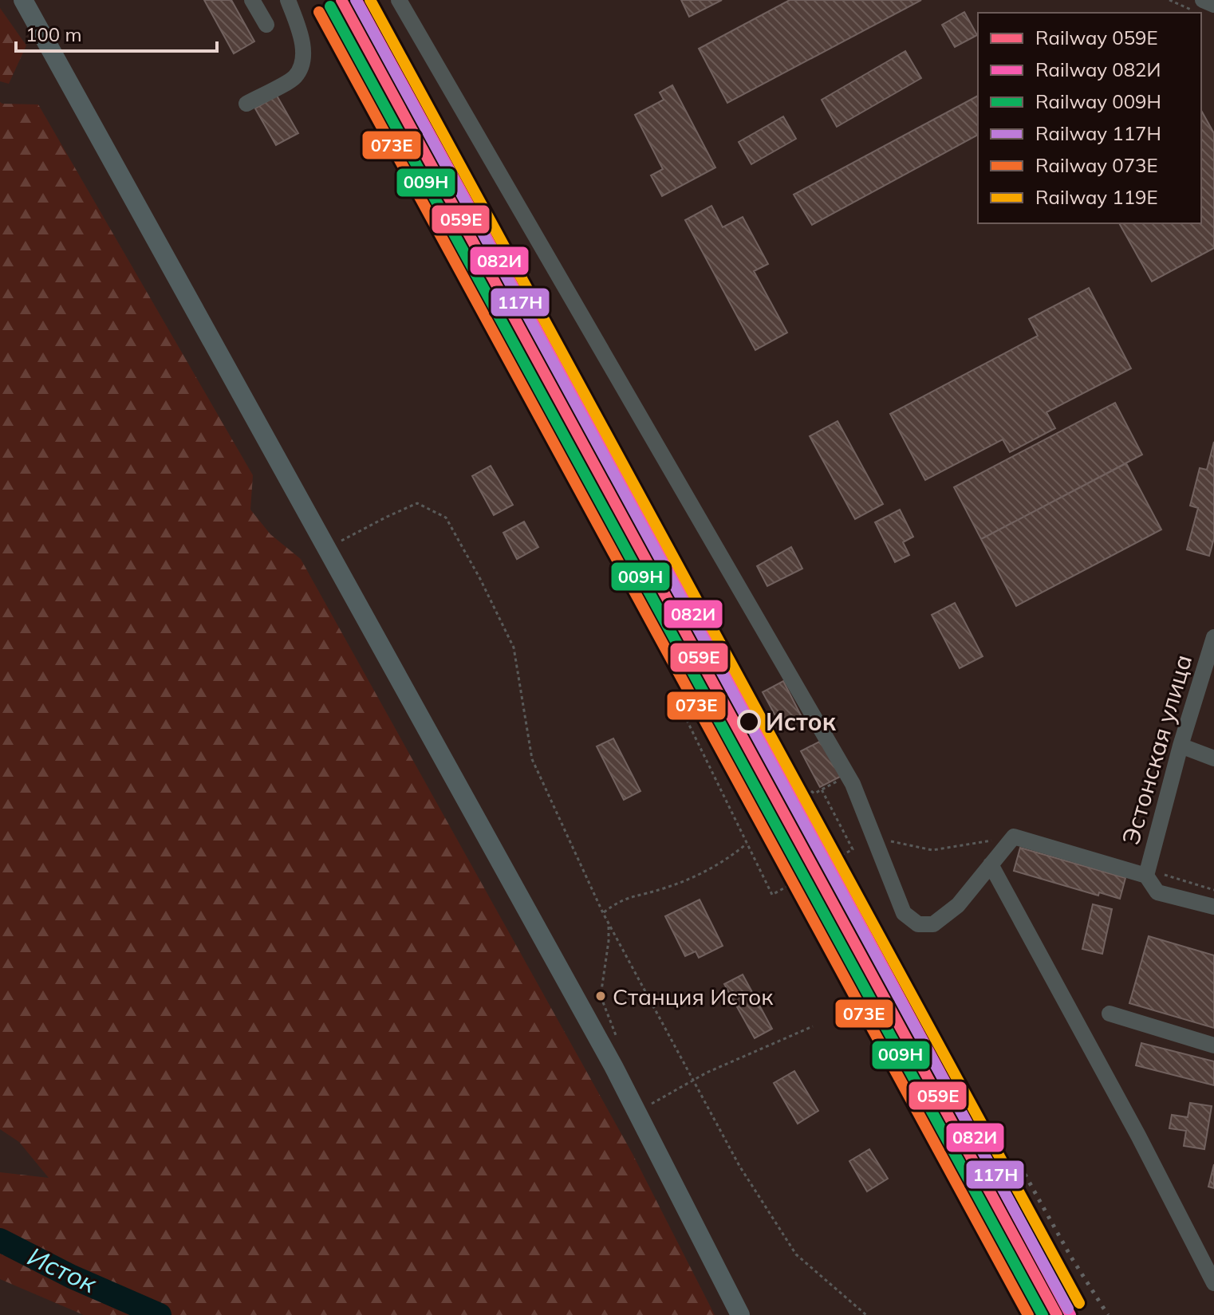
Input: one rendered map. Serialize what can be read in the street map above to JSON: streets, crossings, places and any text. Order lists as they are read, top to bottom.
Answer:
{
  "streets": {
    "street": ["Эстонская улица"]
  },
  "water": ["Исток"],
  "places": ["Исток", "Станция Исток"],
  "lines": [
    "rail line 059Е",
    "rail line 082И",
    "rail line 117Н",
    "rail line 119Е",
    "rail line 009Н",
    "rail line 073Е"
  ],
  "legend": [
    "Railway 059Е",
    "Railway 082И",
    "Railway 009Н",
    "Railway 117Н",
    "Railway 073Е",
    "Railway 119Е"
  ],
  "scale_bar": "100 m"
}
